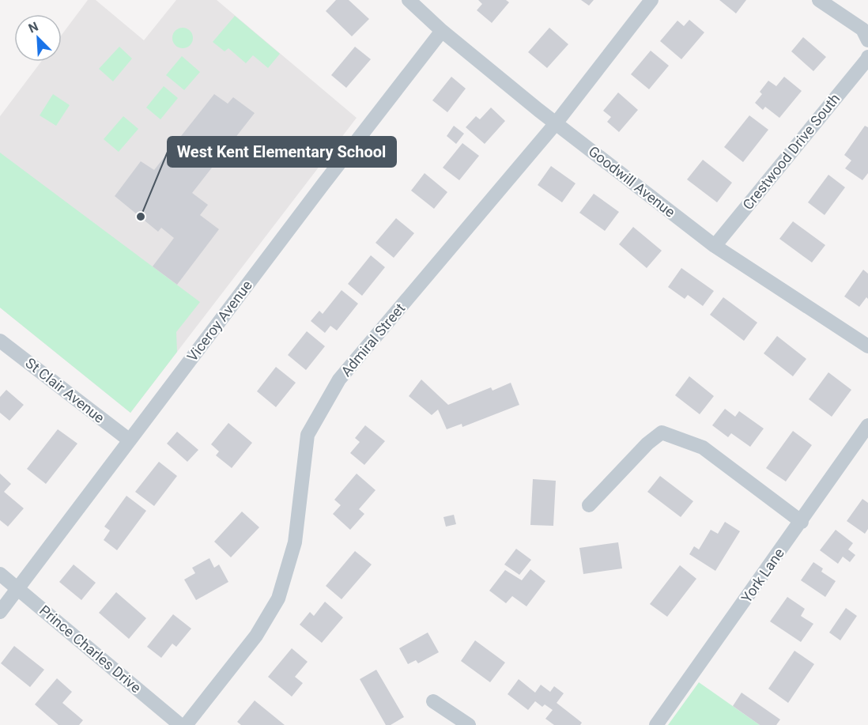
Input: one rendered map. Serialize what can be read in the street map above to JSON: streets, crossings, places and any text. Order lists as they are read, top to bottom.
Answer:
{
  "streets": {
    "street": [
      "Crestwood Drive South",
      "Goodwill Avenue",
      "Viceroy Avenue",
      "Admiral Street",
      "St Clair Avenue",
      "York Lane",
      "Prince Charles Drive"
    ]
  },
  "crossings": [
    ["Crestwood Drive South", "Goodwill Avenue"],
    ["Goodwill Avenue", "Viceroy Avenue"],
    ["Goodwill Avenue", "Admiral Street"],
    ["Viceroy Avenue", "St Clair Avenue"],
    ["Viceroy Avenue", "Prince Charles Drive"]
  ],
  "places": ["West Kent Elementary School"],
  "north": "top left"
}
